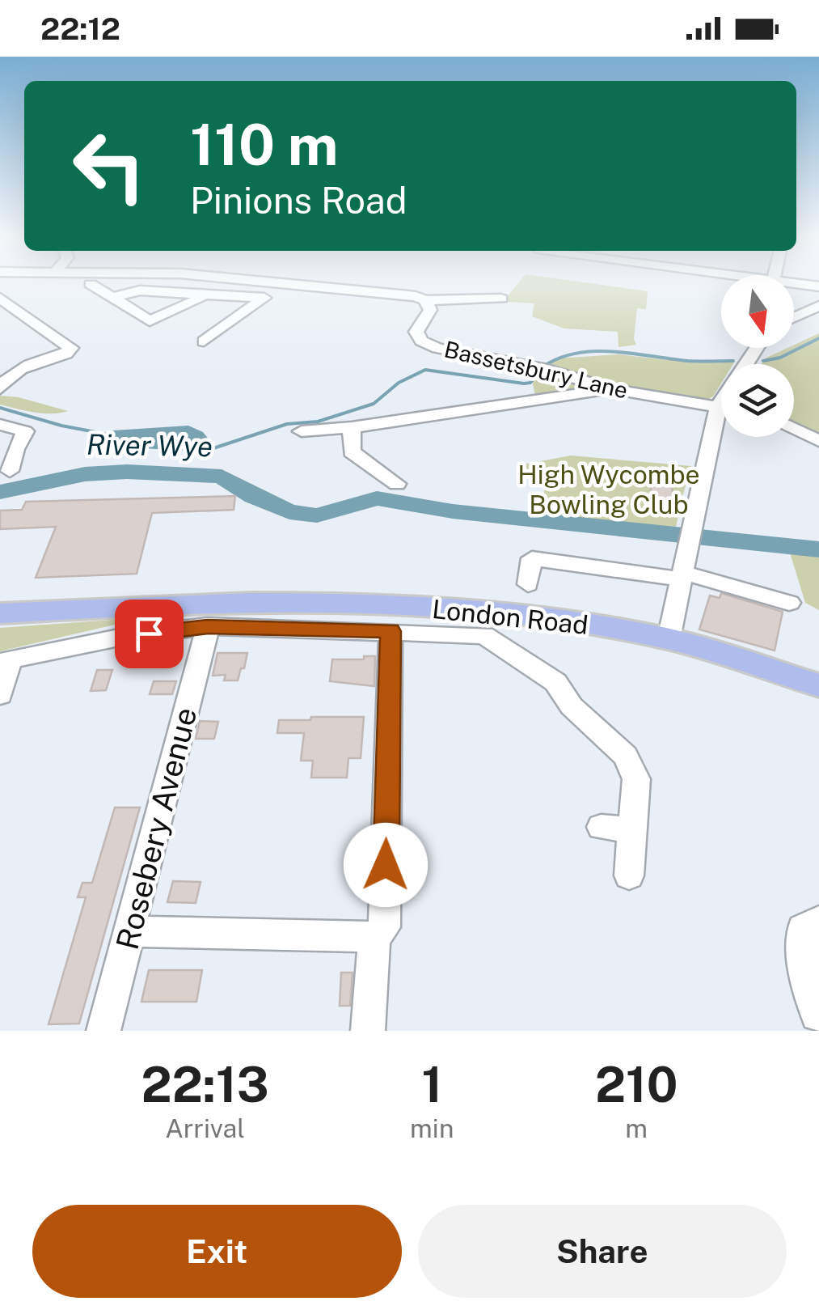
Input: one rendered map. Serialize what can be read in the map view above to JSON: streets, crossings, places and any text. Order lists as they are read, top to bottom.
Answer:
{
  "streets": {
    "main road": ["London Road"],
    "street": ["Bassetsbury Lane", "Rosebery Avenue"]
  },
  "water": ["River Wye"],
  "parks": ["High Wycombe Bowling Club"],
  "north": "bottom",
  "page": {
    "status": "22:12",
    "turn": ["110 m", "Pinions Road"],
    "eta": [
      "22:13",
      "Arrival",
      "1",
      "min",
      "210",
      "m"
    ],
    "buttons": ["Exit", "Share"]
  }
}
